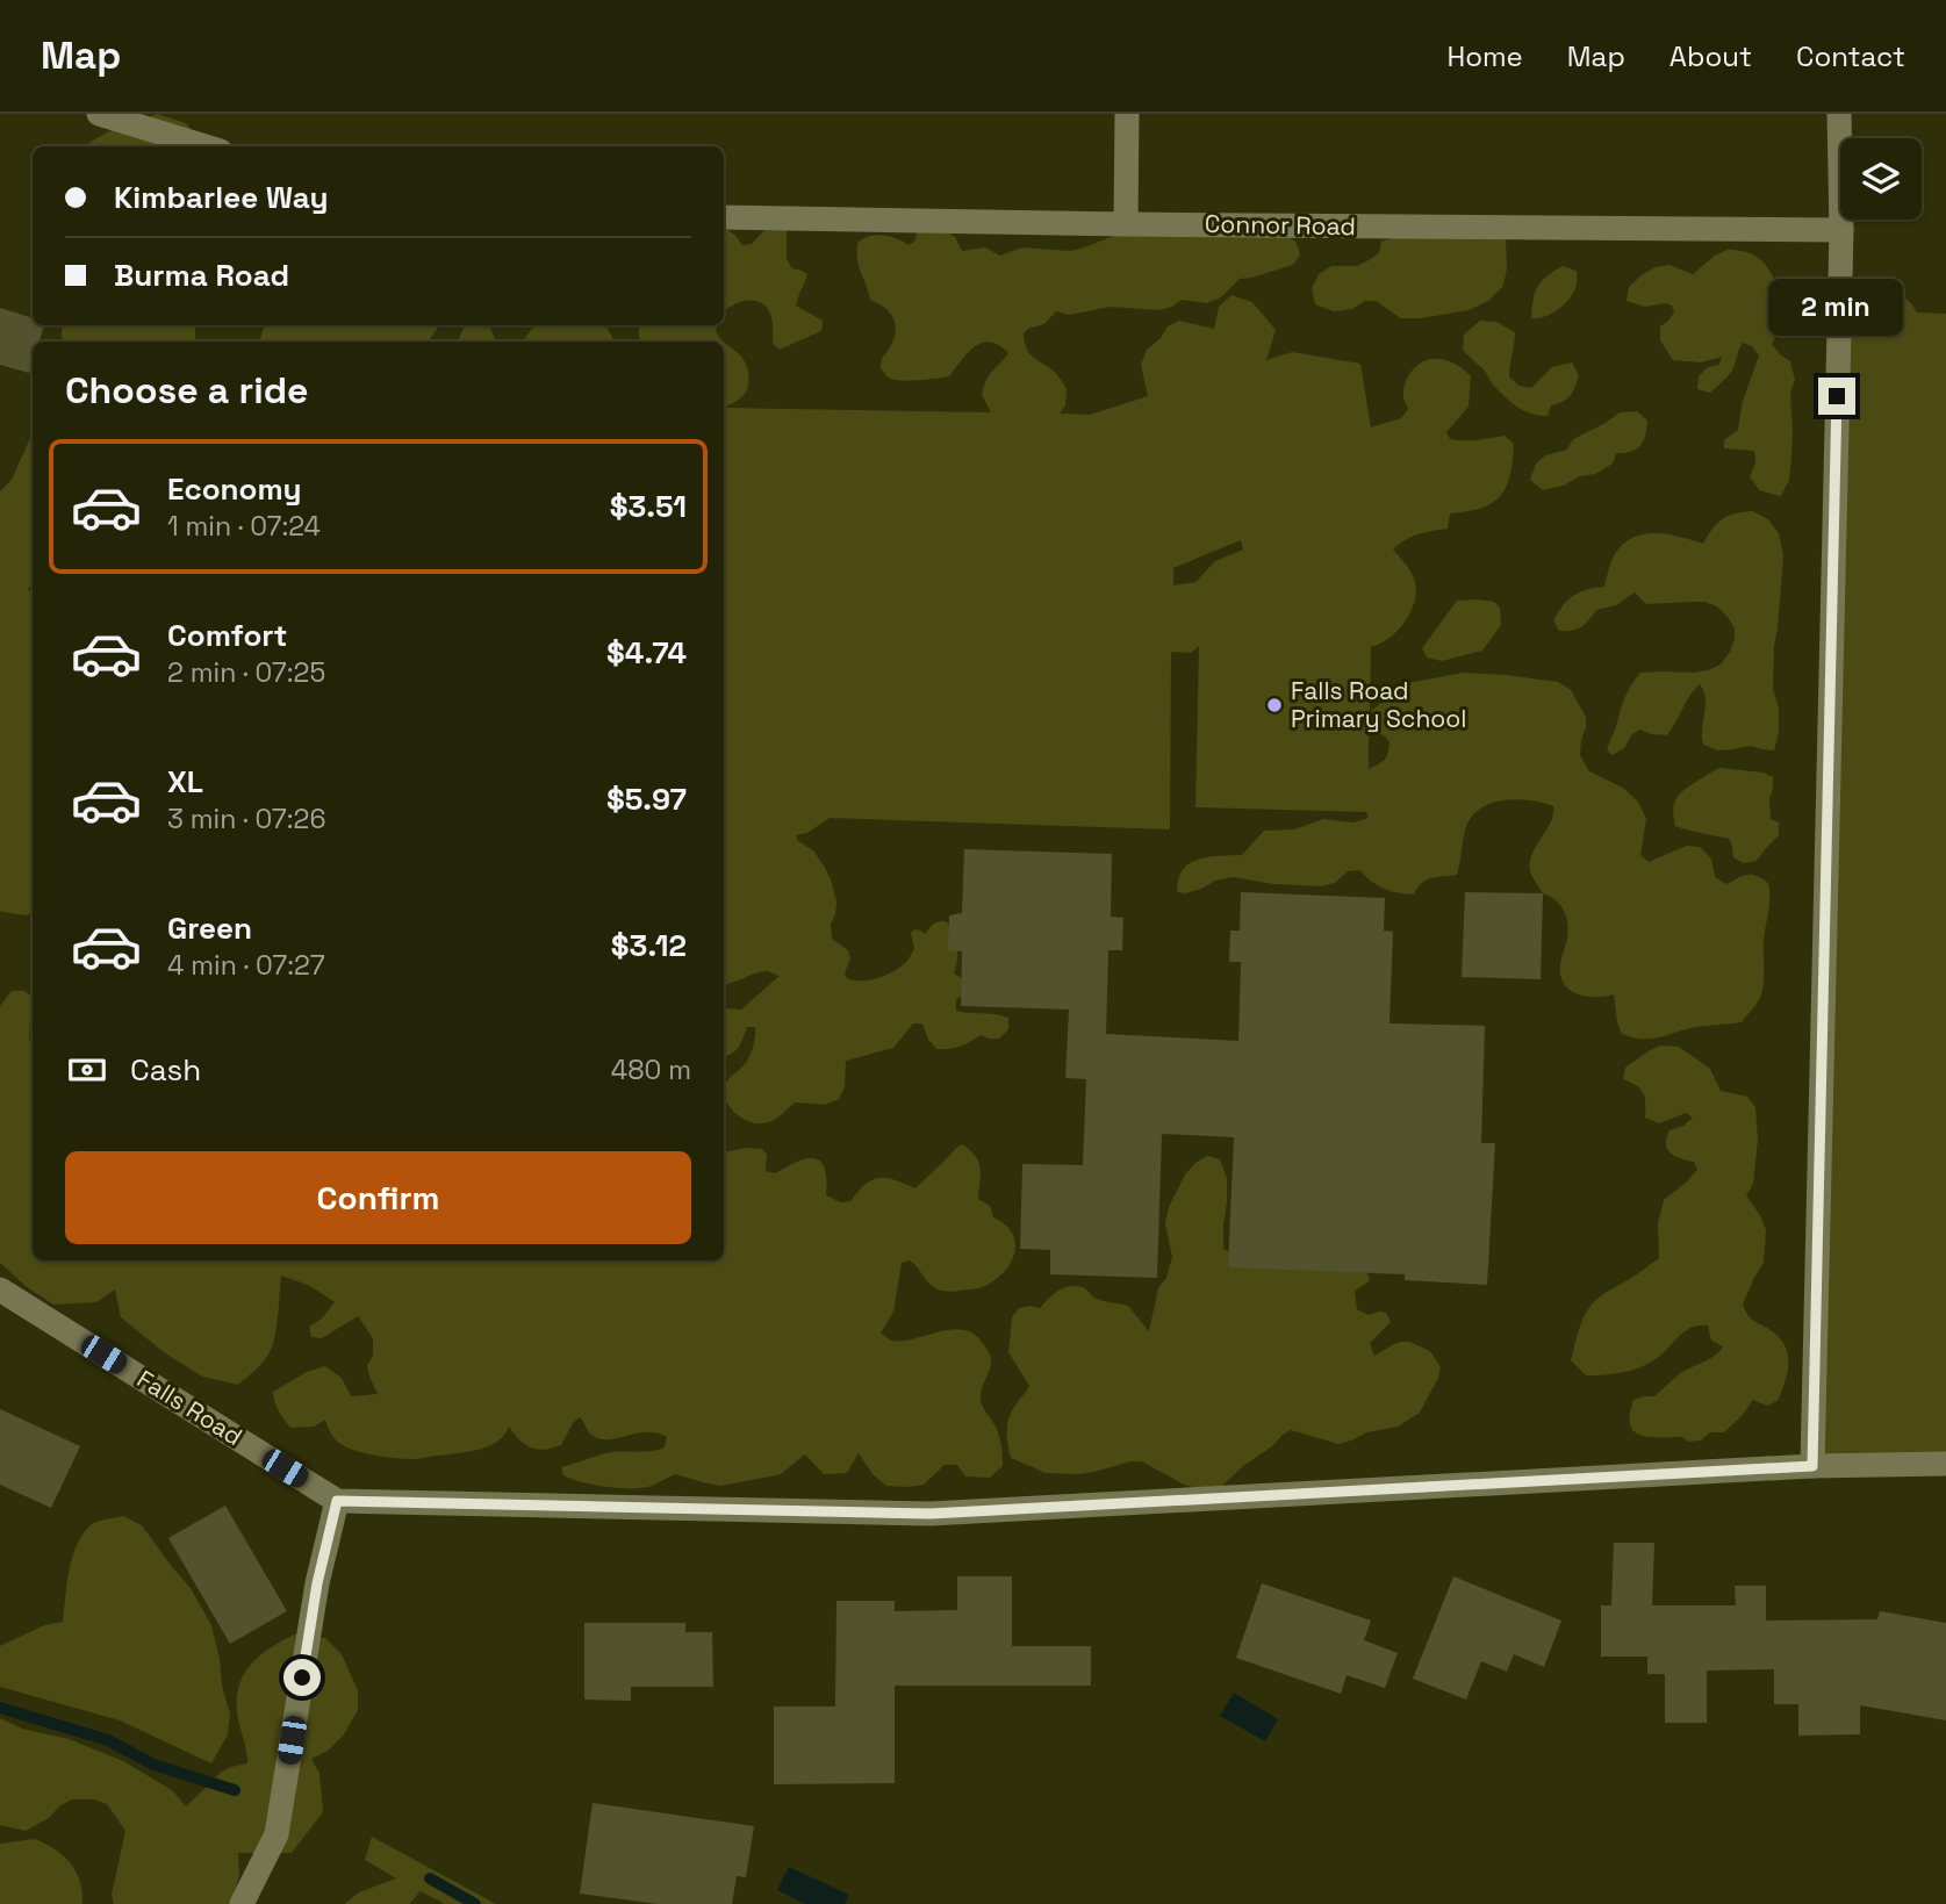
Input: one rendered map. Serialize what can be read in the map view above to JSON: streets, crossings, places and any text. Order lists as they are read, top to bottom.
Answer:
{
  "streets": {
    "street": ["Connor Road", "Falls Road"]
  },
  "places": ["Falls Road Primary School"],
  "page": {
    "header": "Map",
    "nav": [
      "Home",
      "Map",
      "About",
      "Contact"
    ],
    "banner": ["Kimbarlee Way", "Burma Road"],
    "bubble": "2 min",
    "heading": "Choose a ride",
    "list": [
      {
        "name": "Economy",
        "note": "1 min · 07:24",
        "value": "$3.51"
      },
      {
        "name": "Comfort",
        "note": "2 min · 07:25",
        "value": "$4.74"
      },
      {
        "name": "XL",
        "note": "3 min · 07:26",
        "value": "$5.97"
      },
      {
        "name": "Green",
        "note": "4 min · 07:27",
        "value": "$3.12"
      }
    ],
    "pay": ["Cash", "480 m"],
    "buttons": "Confirm"
  }
}
